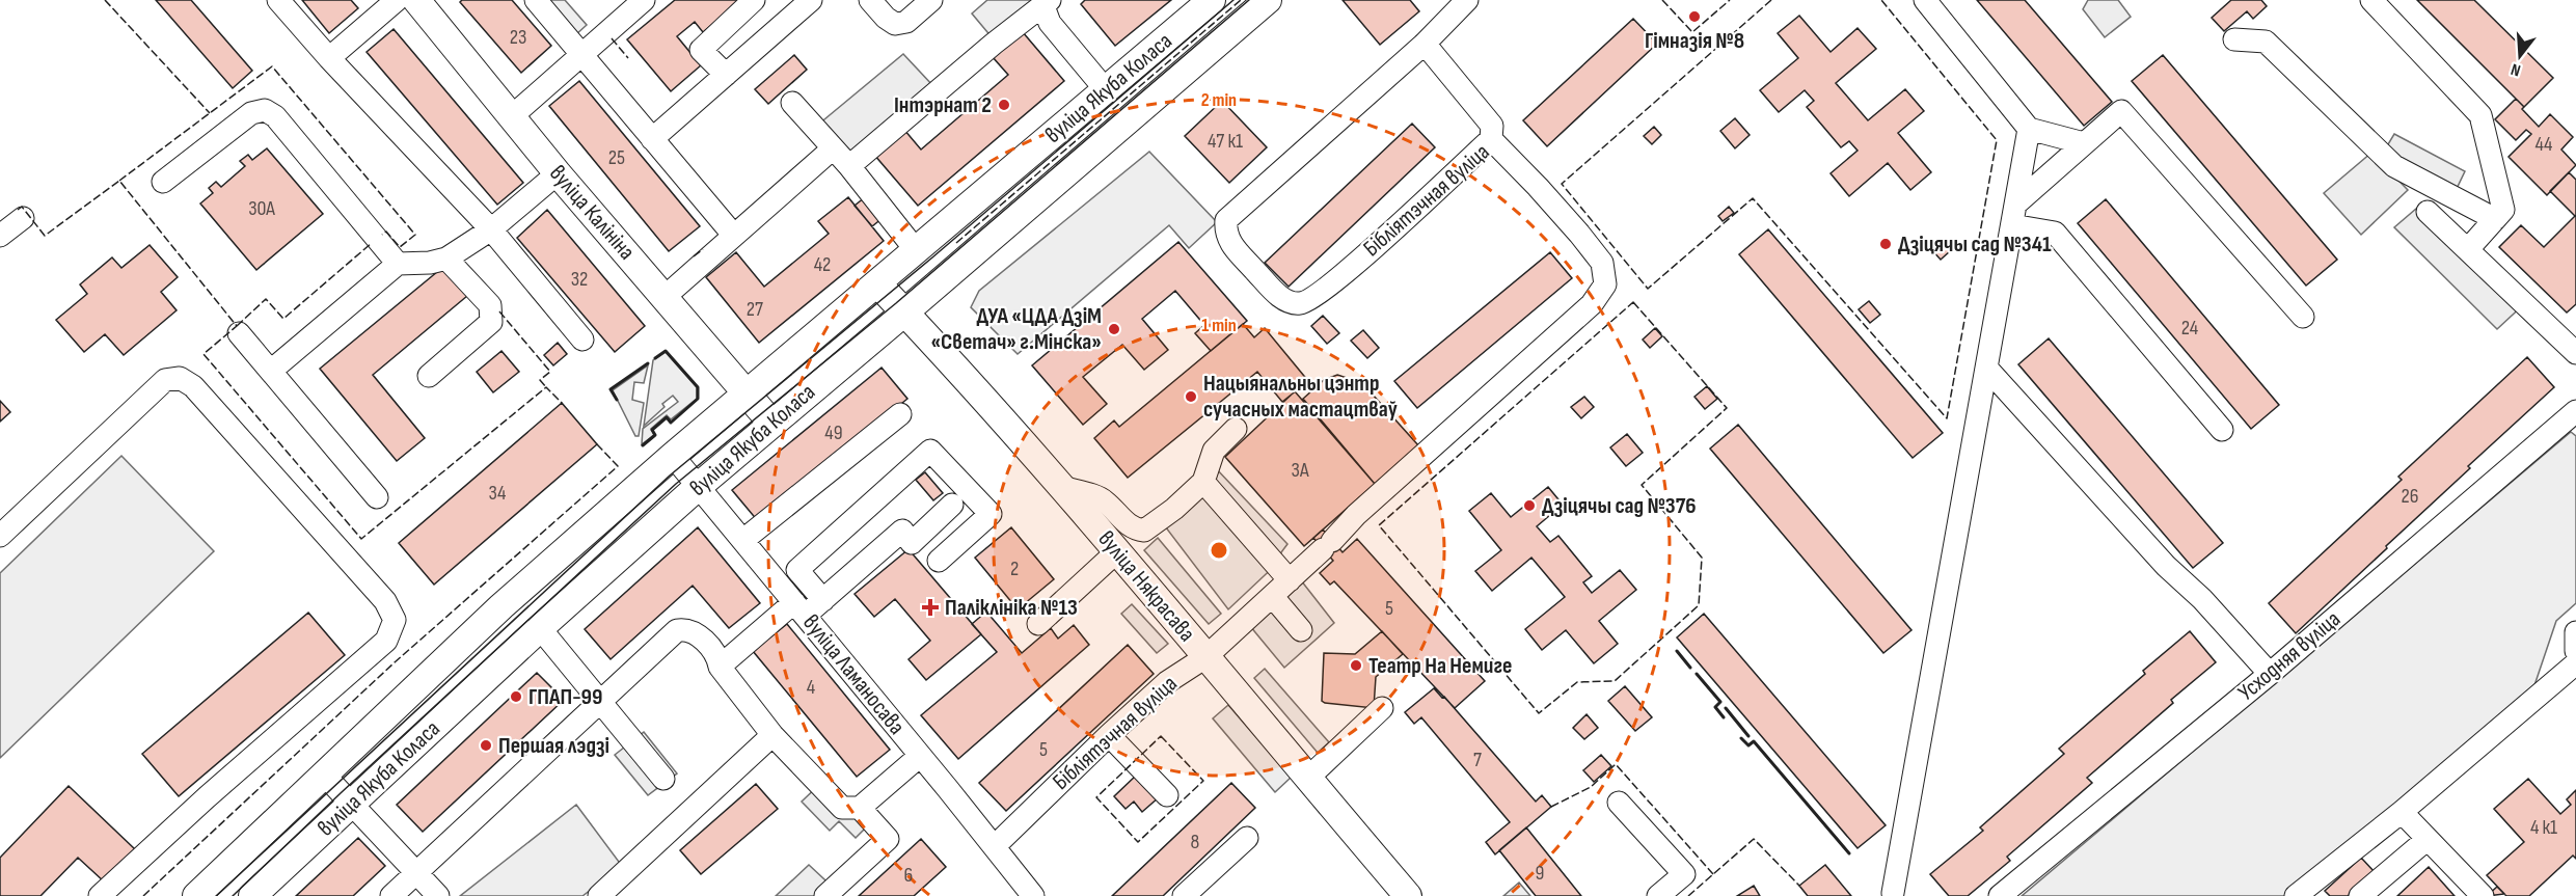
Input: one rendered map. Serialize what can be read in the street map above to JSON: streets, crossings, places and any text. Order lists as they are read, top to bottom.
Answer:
{
  "streets": {
    "main road": ["вуліца Якуба Коласа", "вуліца Калініна", "вуліца Някрасава"],
    "street": ["Бібліятэчная вуліца", "Усходняя вуліца", "вуліца Ламаносава"]
  },
  "crossings": [
    ["вуліца Якуба Коласа", "вуліца Калініна"],
    ["вуліца Якуба Коласа", "вуліца Някрасава"],
    ["вуліца Якуба Коласа", "вуліца Ламаносава"],
    ["Бібліятэчная вуліца", "вуліца Някрасава"],
    ["Бібліятэчная вуліца", "вуліца Ламаносава"]
  ],
  "places": {
    "other": [
      "Гімназія №8",
      "Інтэрнат 2",
      "Дзіцячы сад №341",
      "ДУА «ЦДА ДзіМ «Светач» г.Мінска»",
      "Нацыянальны цэнтр сучасных мастацтваў",
      "Дзіцячы сад №376",
      "Театр На Немиге",
      "ГПАП-99",
      "Першая лэдзі"
    ],
    "health": ["Паліклініка №13"]
  },
  "house_numbers": [
    "23",
    "47 к1",
    "44",
    "25",
    "30А",
    "42",
    "32",
    "27",
    "24",
    "49",
    "3А",
    "34",
    "26",
    "2",
    "5",
    "4",
    "5",
    "7",
    "4 к1",
    "8",
    "9",
    "6"
  ],
  "north": "bottom",
  "rings": ["2 min", "1 min"]
}
